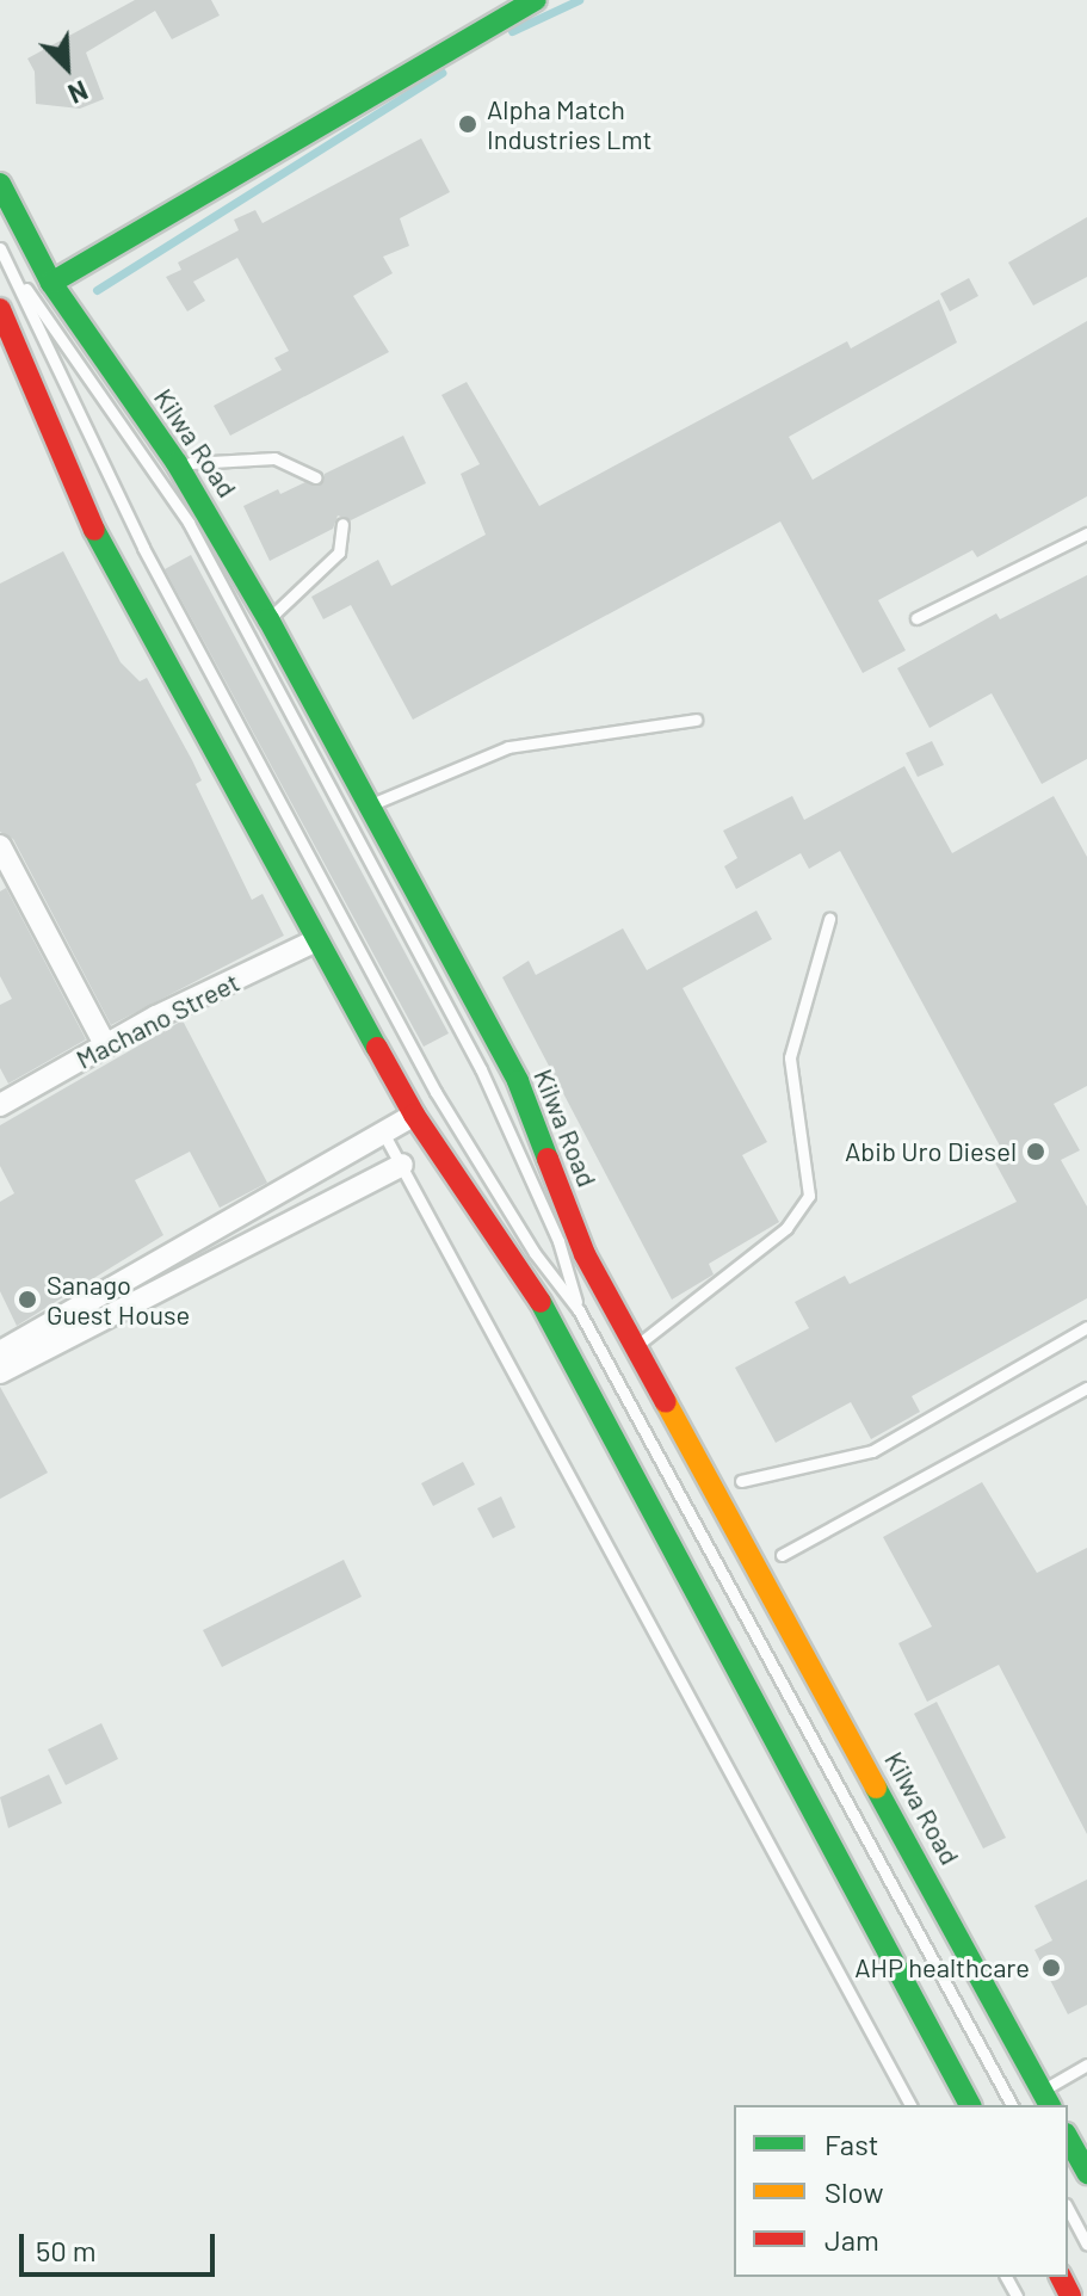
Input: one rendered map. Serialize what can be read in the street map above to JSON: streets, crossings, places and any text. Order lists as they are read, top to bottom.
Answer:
{
  "streets": {
    "main road": ["Kilwa Road"],
    "street": ["Machano Street"]
  },
  "places": [
    "Alpha Match Industries Lmt",
    "Abib Uro Diesel",
    "Sanago Guest House",
    "AHP healthcare"
  ],
  "legend": ["Fast", "Slow", "Jam"],
  "scale_bar": "50 m",
  "north": "bottom right"
}
